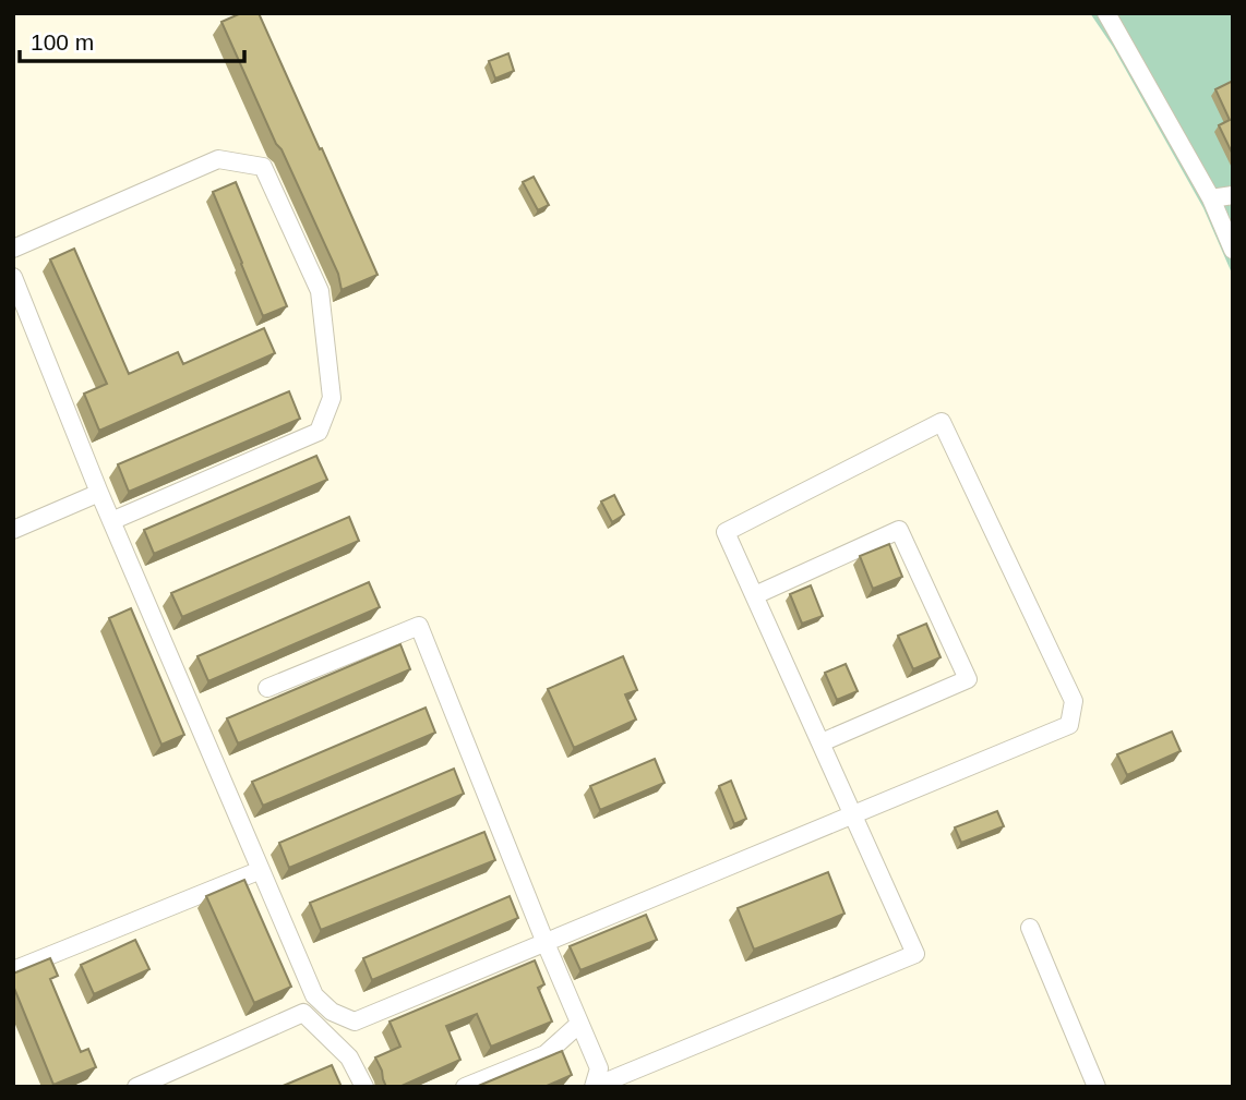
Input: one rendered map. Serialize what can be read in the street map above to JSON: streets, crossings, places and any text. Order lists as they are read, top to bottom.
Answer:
{
  "scale_bar": "100 m"
}
